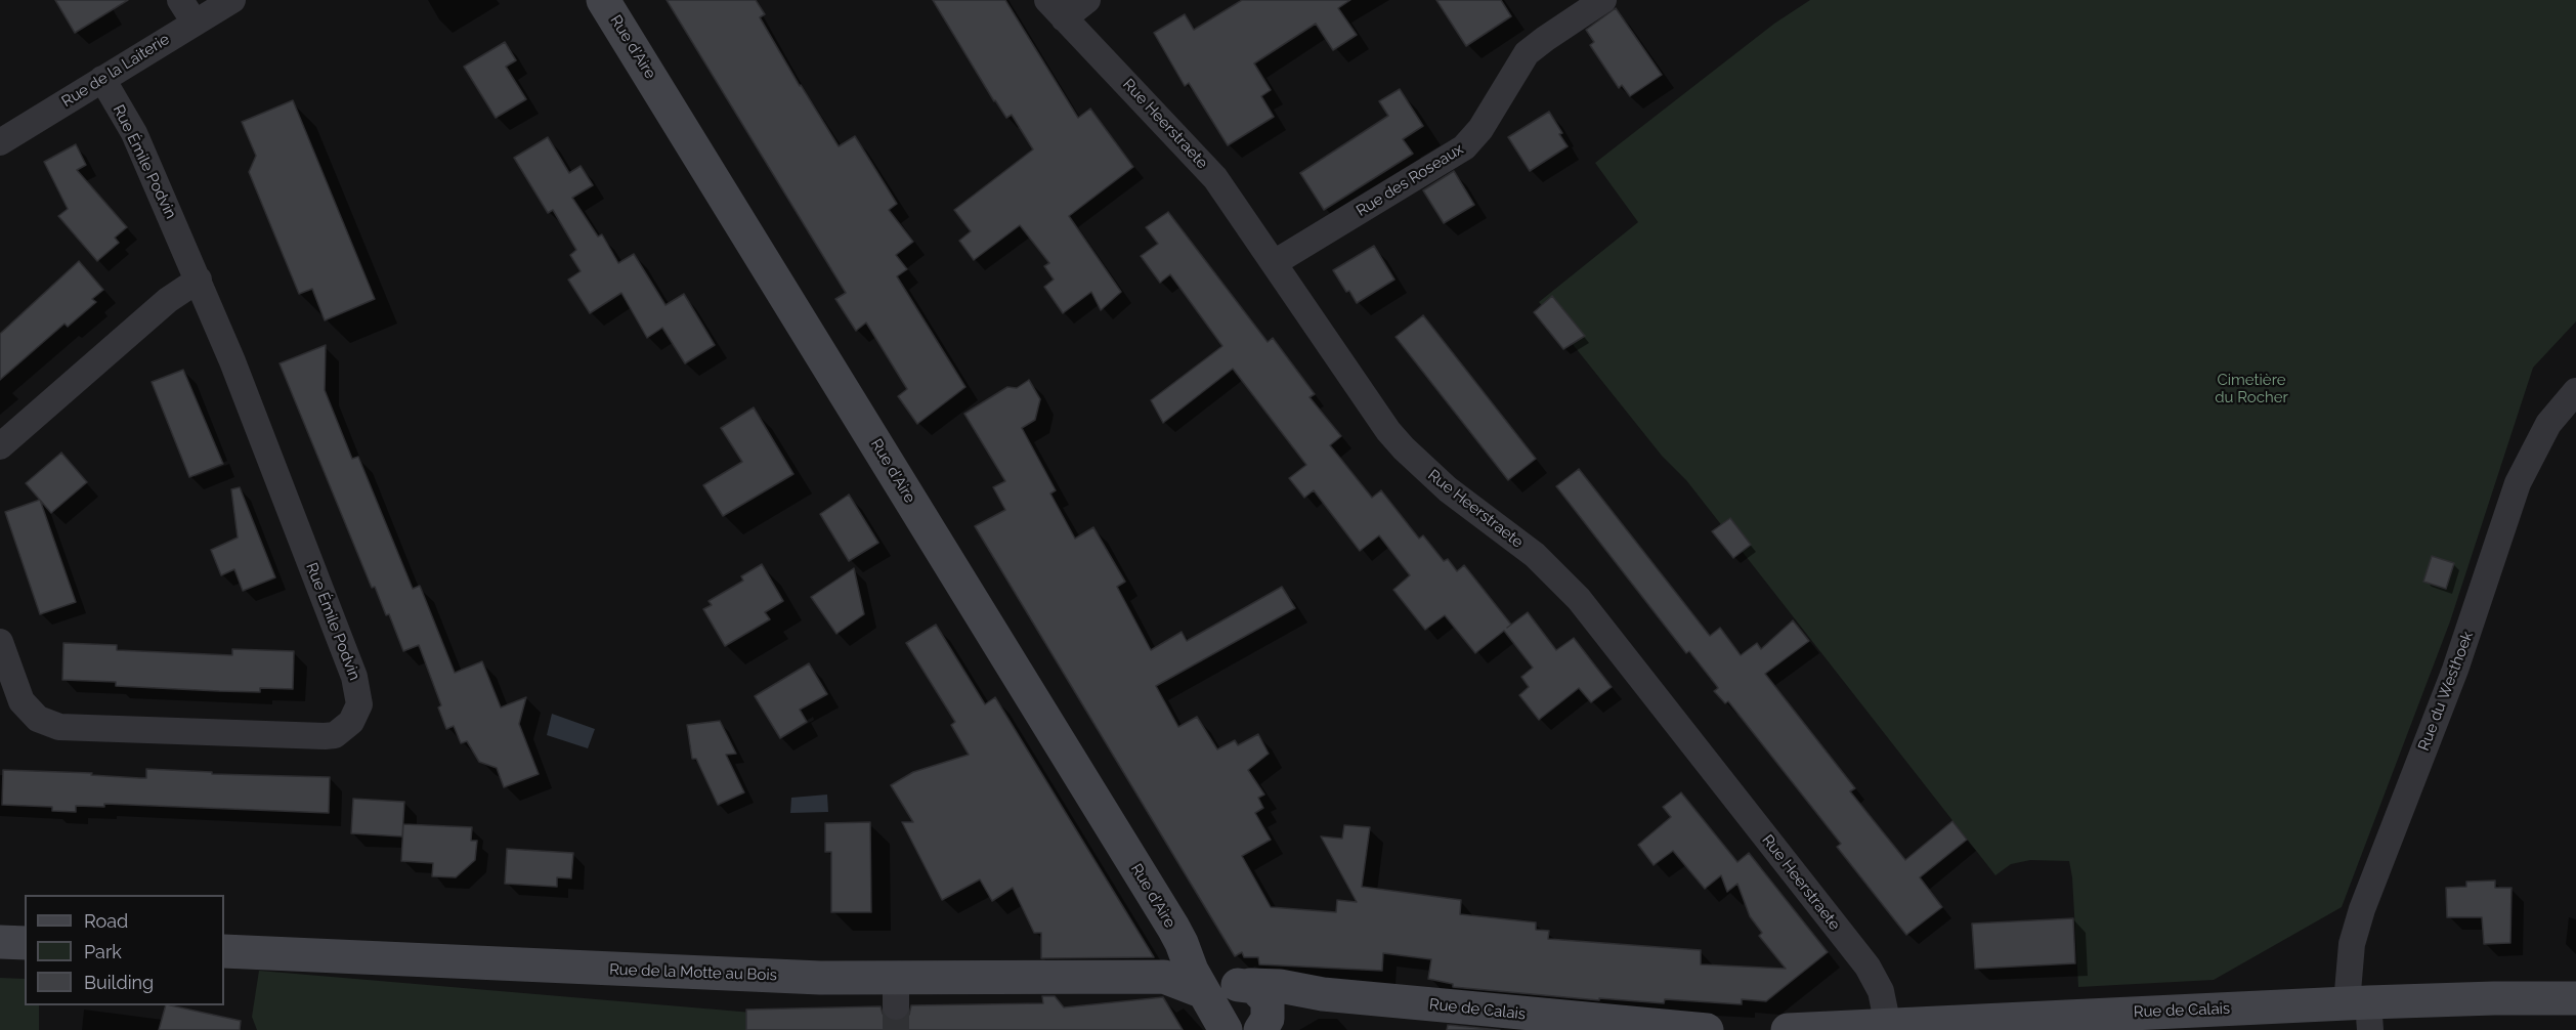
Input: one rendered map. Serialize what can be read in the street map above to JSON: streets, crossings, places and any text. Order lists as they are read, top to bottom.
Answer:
{
  "streets": {
    "street": [
      "Rue d'Aire",
      "Rue de la Laiterie",
      "Rue Heerstraete",
      "Rue Émile Podvin",
      "Rue des Roseaux",
      "Rue du Westhoek",
      "Rue de la Motte au Bois",
      "Rue de Calais"
    ]
  },
  "crossings": [
    ["Rue d'Aire", "Rue de la Motte au Bois"],
    ["Rue d'Aire", "Rue de Calais"],
    ["Rue de la Laiterie", "Rue Émile Podvin"],
    ["Rue Heerstraete", "Rue des Roseaux"],
    ["Rue Heerstraete", "Rue de Calais"],
    ["Rue du Westhoek", "Rue de Calais"],
    ["Rue de la Motte au Bois", "Rue de Calais"]
  ],
  "parks": ["Cimetière du Rocher"],
  "legend": ["Road", "Park", "Building"]
}
